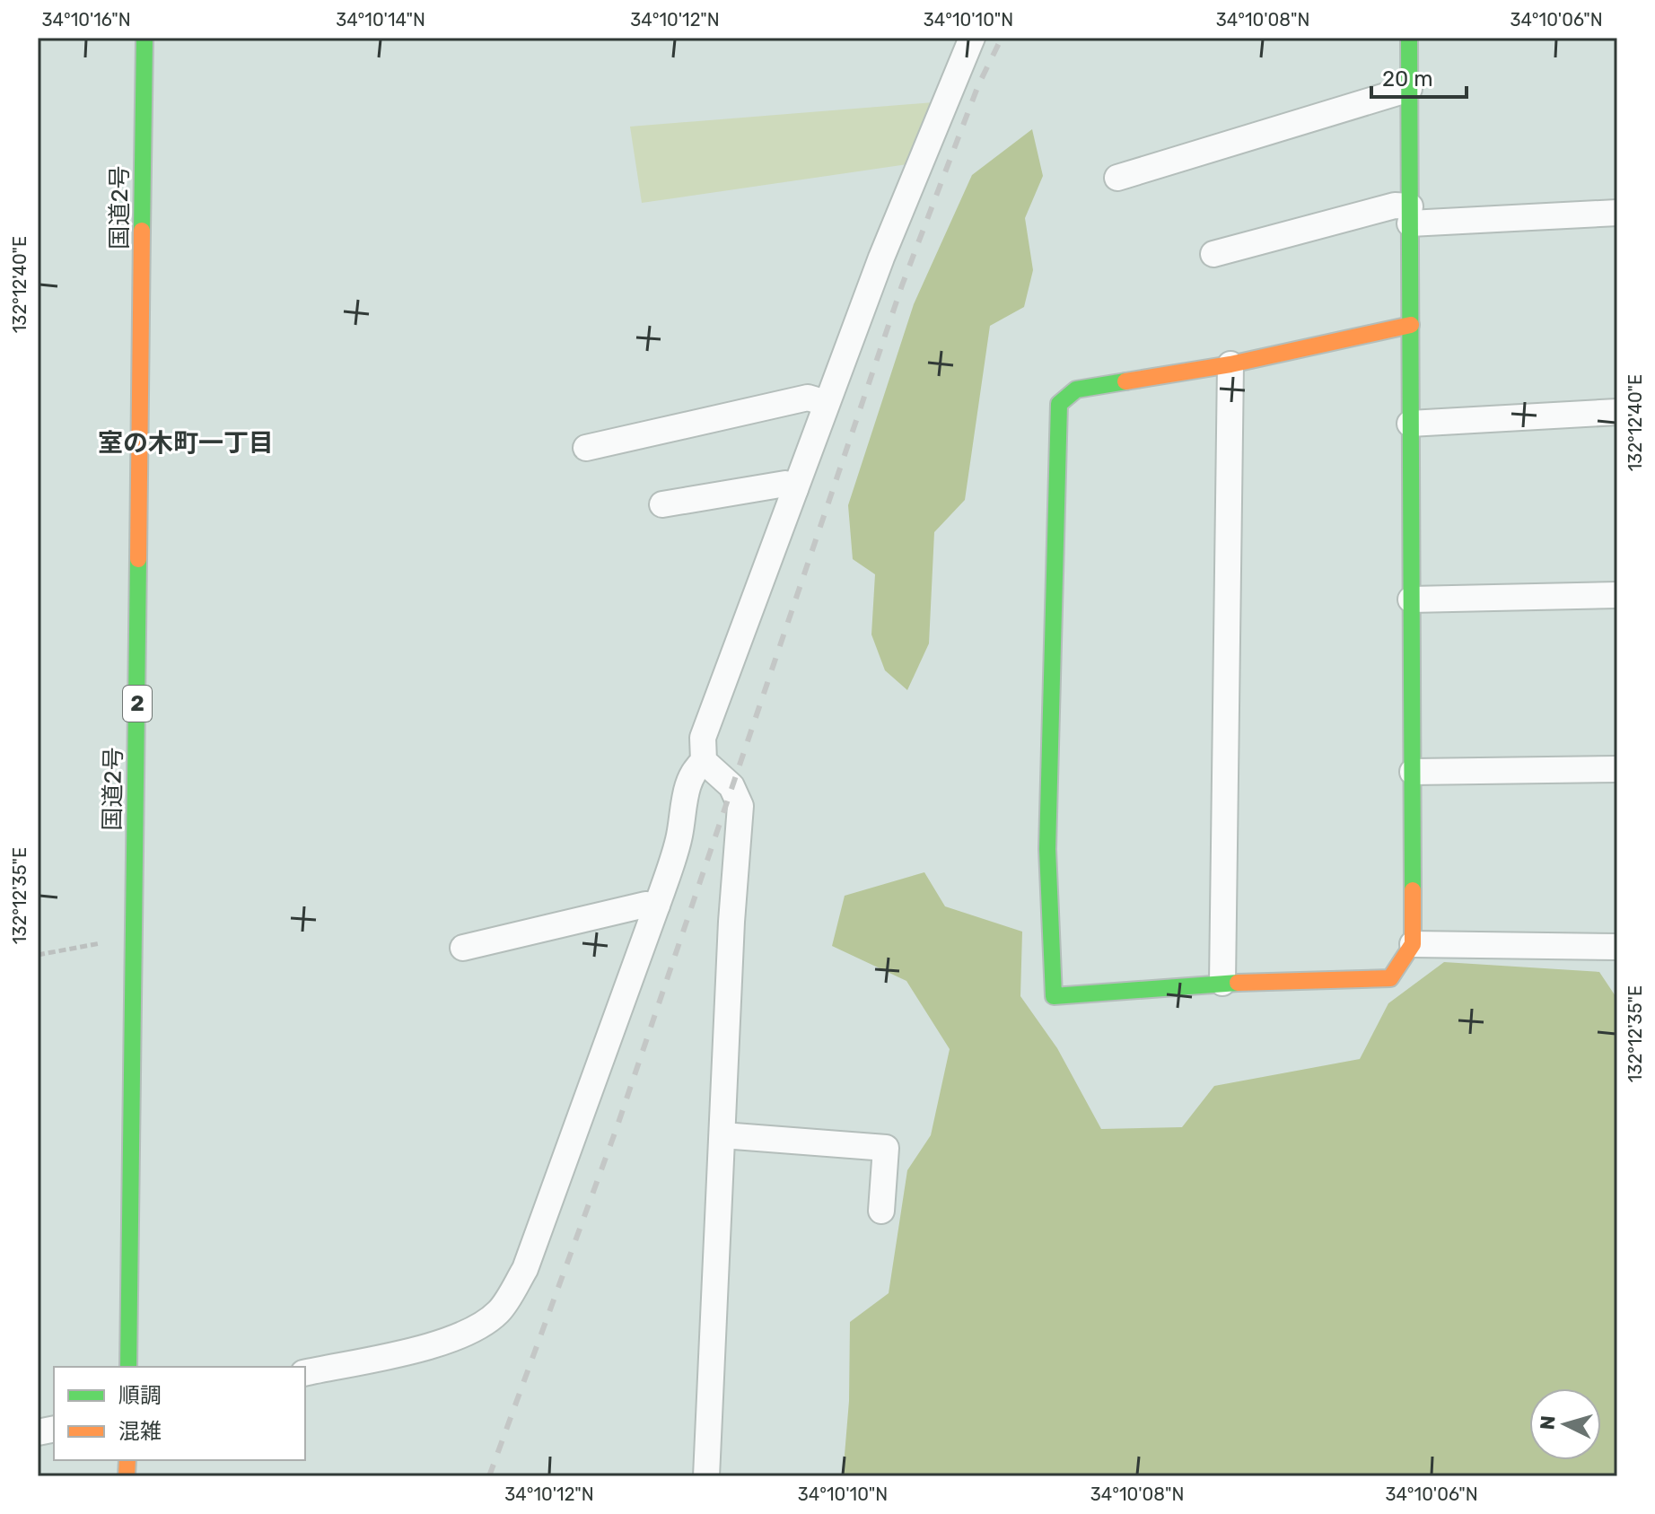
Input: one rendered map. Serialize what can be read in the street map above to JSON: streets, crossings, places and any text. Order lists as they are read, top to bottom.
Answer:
{
  "streets": {
    "main road": ["国道2号", "2"]
  },
  "districts": ["室の木町一丁目"],
  "legend": ["順調", "混雑"],
  "scale_bar": "20 m",
  "north": "left",
  "coordinates": [
    "34°10'16\"N",
    "34°10'14\"N",
    "34°10'12\"N",
    "34°10'10\"N",
    "34°10'08\"N",
    "34°10'06\"N",
    "132°12'40\"E",
    "132°12'35\"E"
  ]
}
